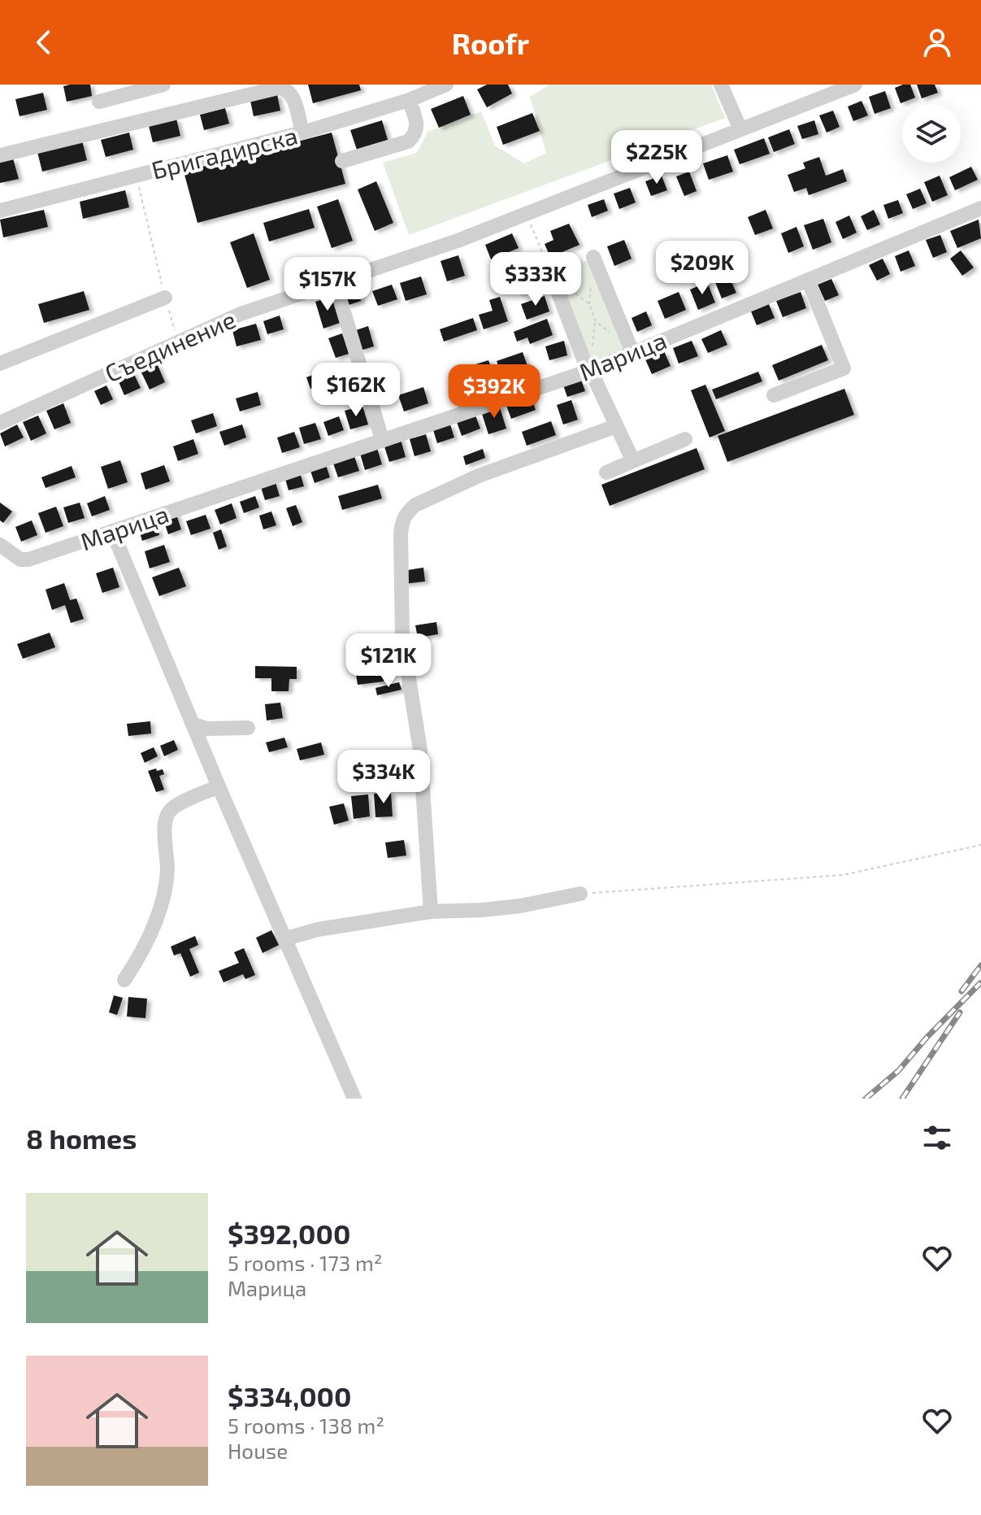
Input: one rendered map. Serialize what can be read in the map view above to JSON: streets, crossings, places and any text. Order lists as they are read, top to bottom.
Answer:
{
  "streets": {
    "street": ["Бригадирска", "Съединение", "Марица"]
  },
  "page": {
    "header": "Roofr",
    "price": [
      "$225K",
      "$209K",
      "$333K",
      "$157K",
      "$162K",
      "$392K",
      "$121K",
      "$334K"
    ],
    "heading": "8 homes",
    "list": [
      {
        "name": "$392,000",
        "note": "5 rooms · 173 m² · Марица"
      },
      {
        "name": "$334,000",
        "note": "5 rooms · 138 m² · House"
      }
    ]
  }
}
